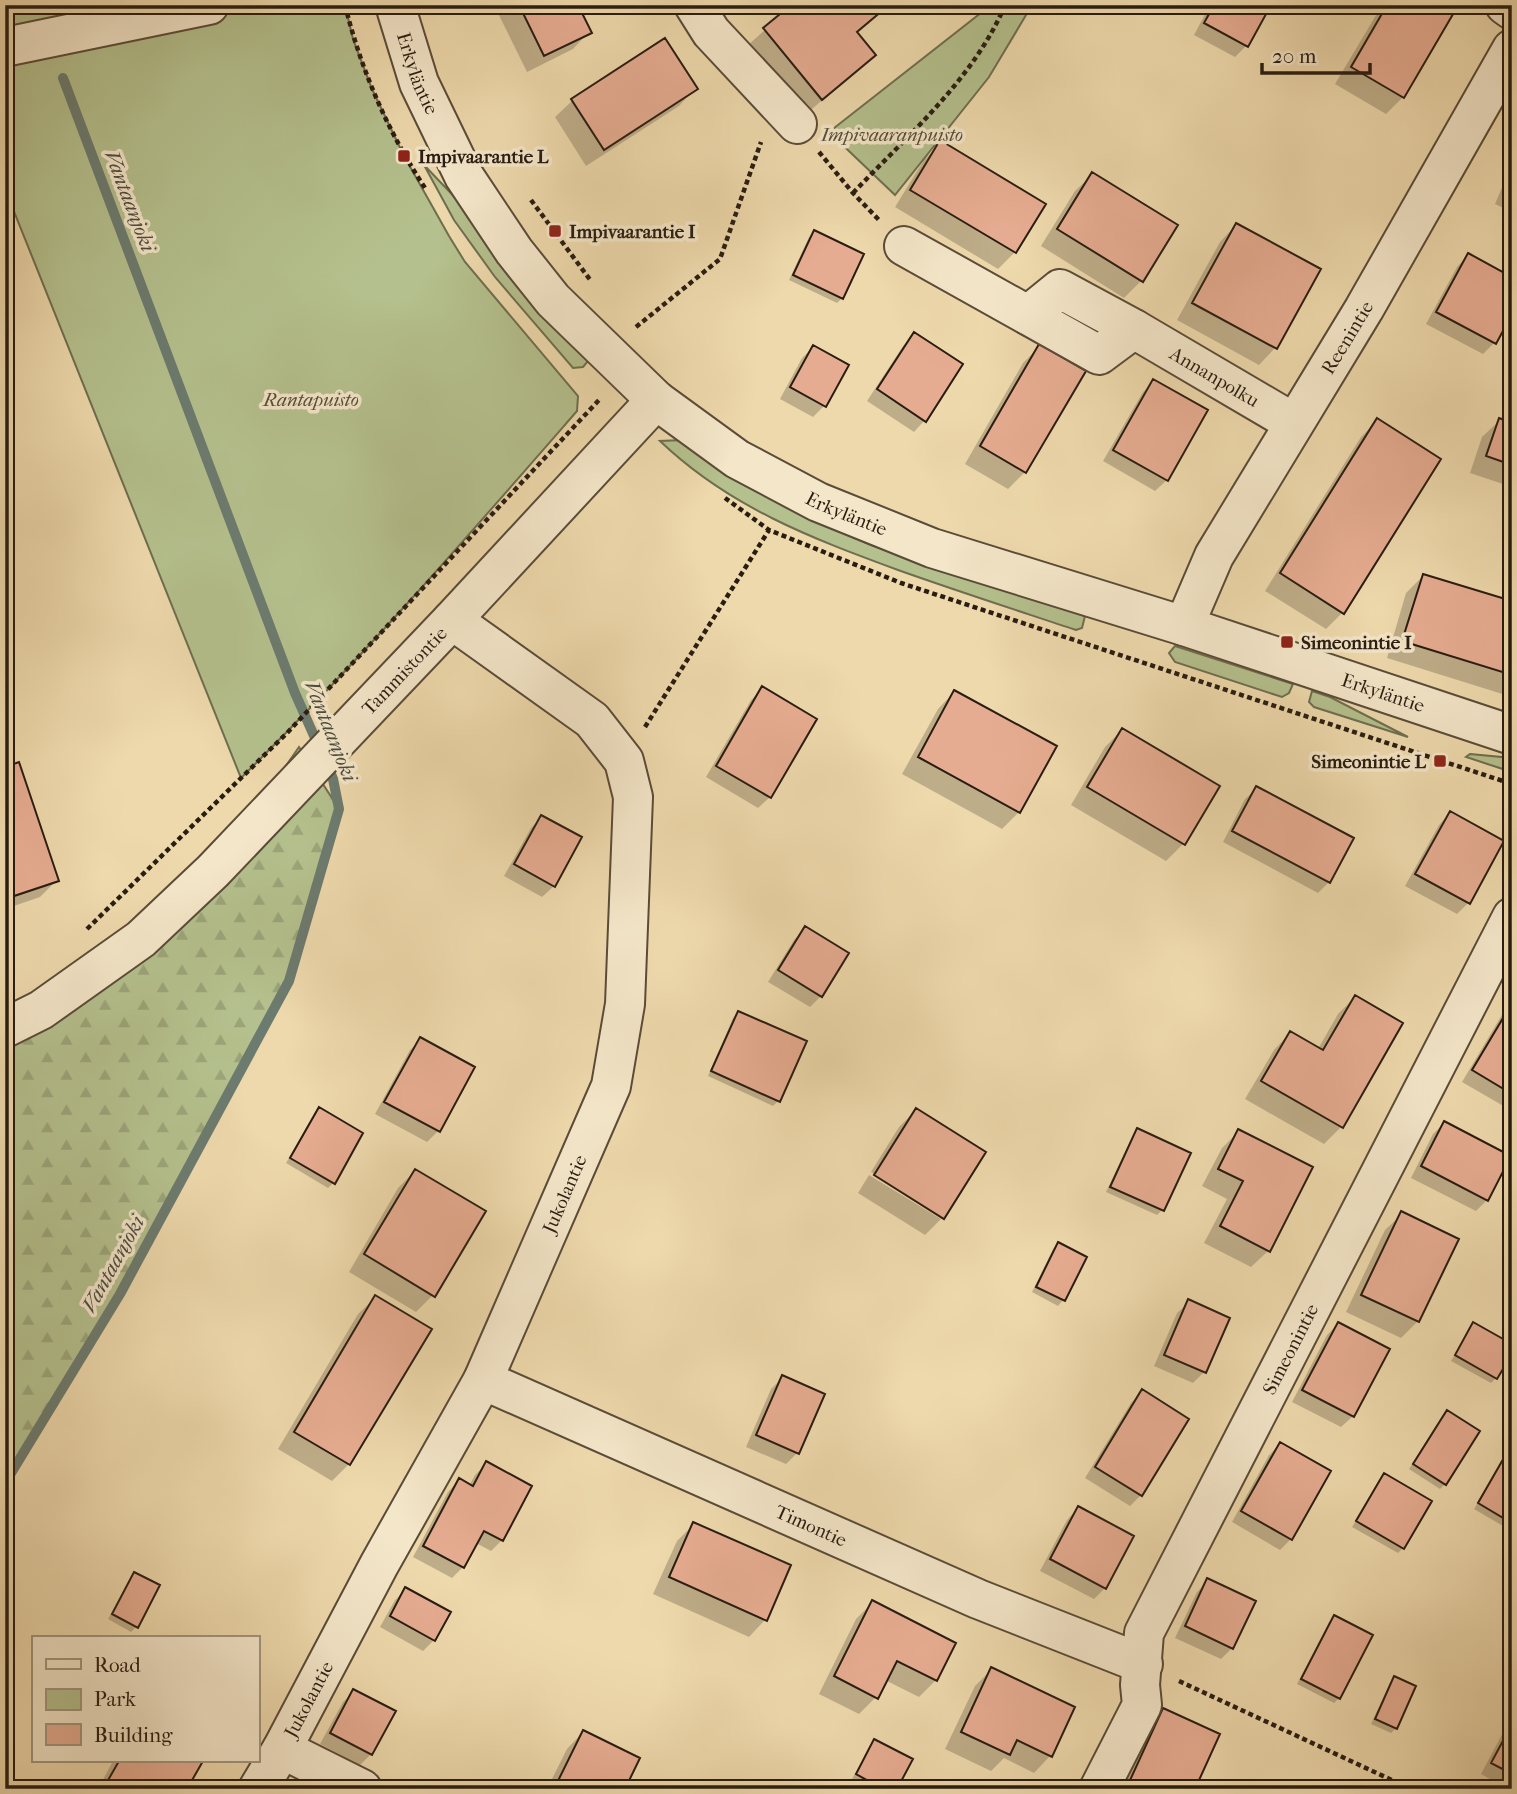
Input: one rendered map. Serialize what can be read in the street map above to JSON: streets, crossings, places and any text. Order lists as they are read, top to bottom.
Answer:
{
  "streets": {
    "street": [
      "Erkyläntie",
      "Reenintie",
      "Annanpolku",
      "Tammistontie",
      "Jukolantie",
      "Simeonintie",
      "Timontie"
    ]
  },
  "crossings": [
    ["Erkyläntie", "Reenintie"],
    ["Erkyläntie", "Tammistontie"],
    ["Reenintie", "Annanpolku"],
    ["Tammistontie", "Jukolantie"],
    ["Jukolantie", "Timontie"],
    ["Simeonintie", "Timontie"]
  ],
  "water": ["Vantaanjoki"],
  "parks": ["Impivaaranpuisto", "Rantapuisto"],
  "places": {
    "transit": [
      "Impivaarantie L",
      "Impivaarantie I",
      "Simeonintie I",
      "Simeonintie L"
    ]
  },
  "legend": ["Road", "Park", "Building"],
  "scale_bar": "20 m"
}
